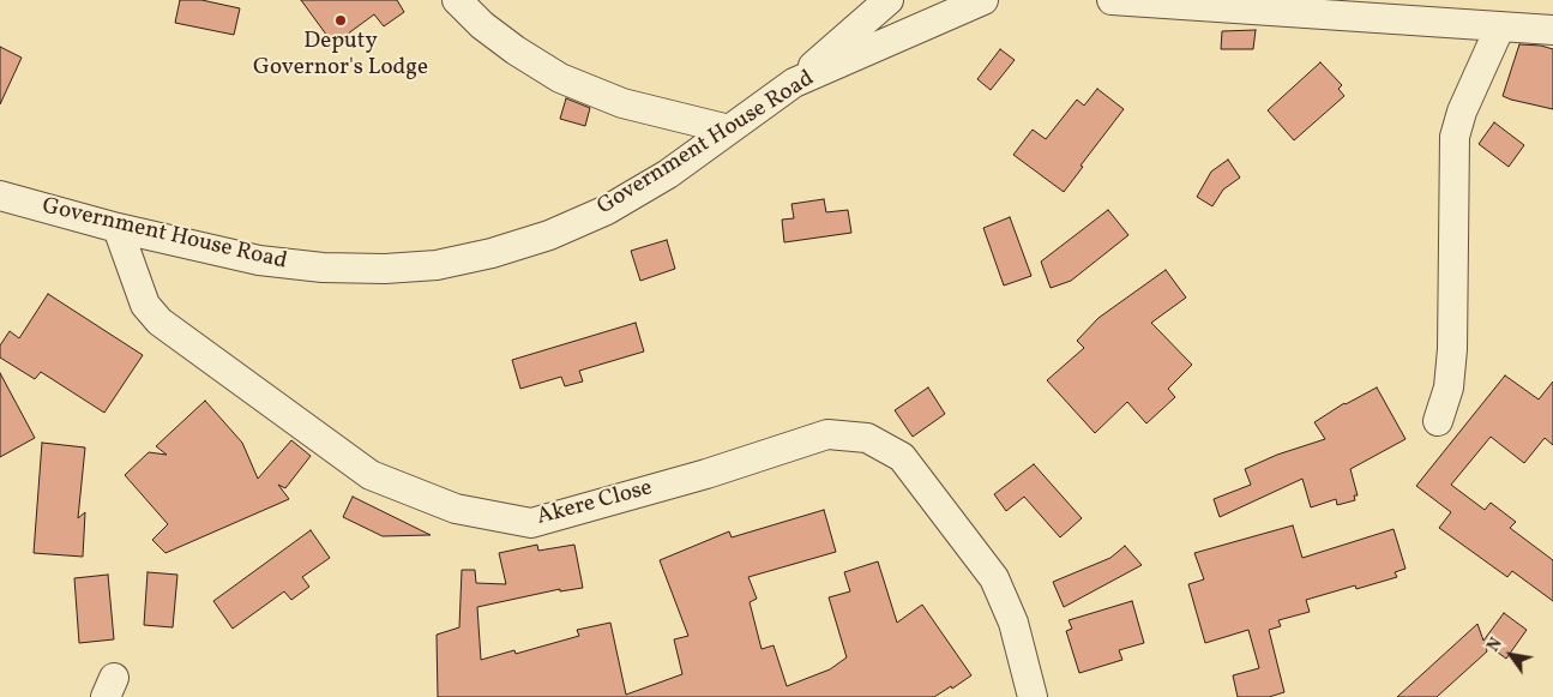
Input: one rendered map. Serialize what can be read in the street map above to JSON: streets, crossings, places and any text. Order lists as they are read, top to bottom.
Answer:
{
  "streets": {
    "street": ["Government House Road", "Akere Close"]
  },
  "crossings": [
    ["Government House Road", "Akere Close"]
  ],
  "places": ["Deputy Governor's Lodge"],
  "north": "top left"
}
